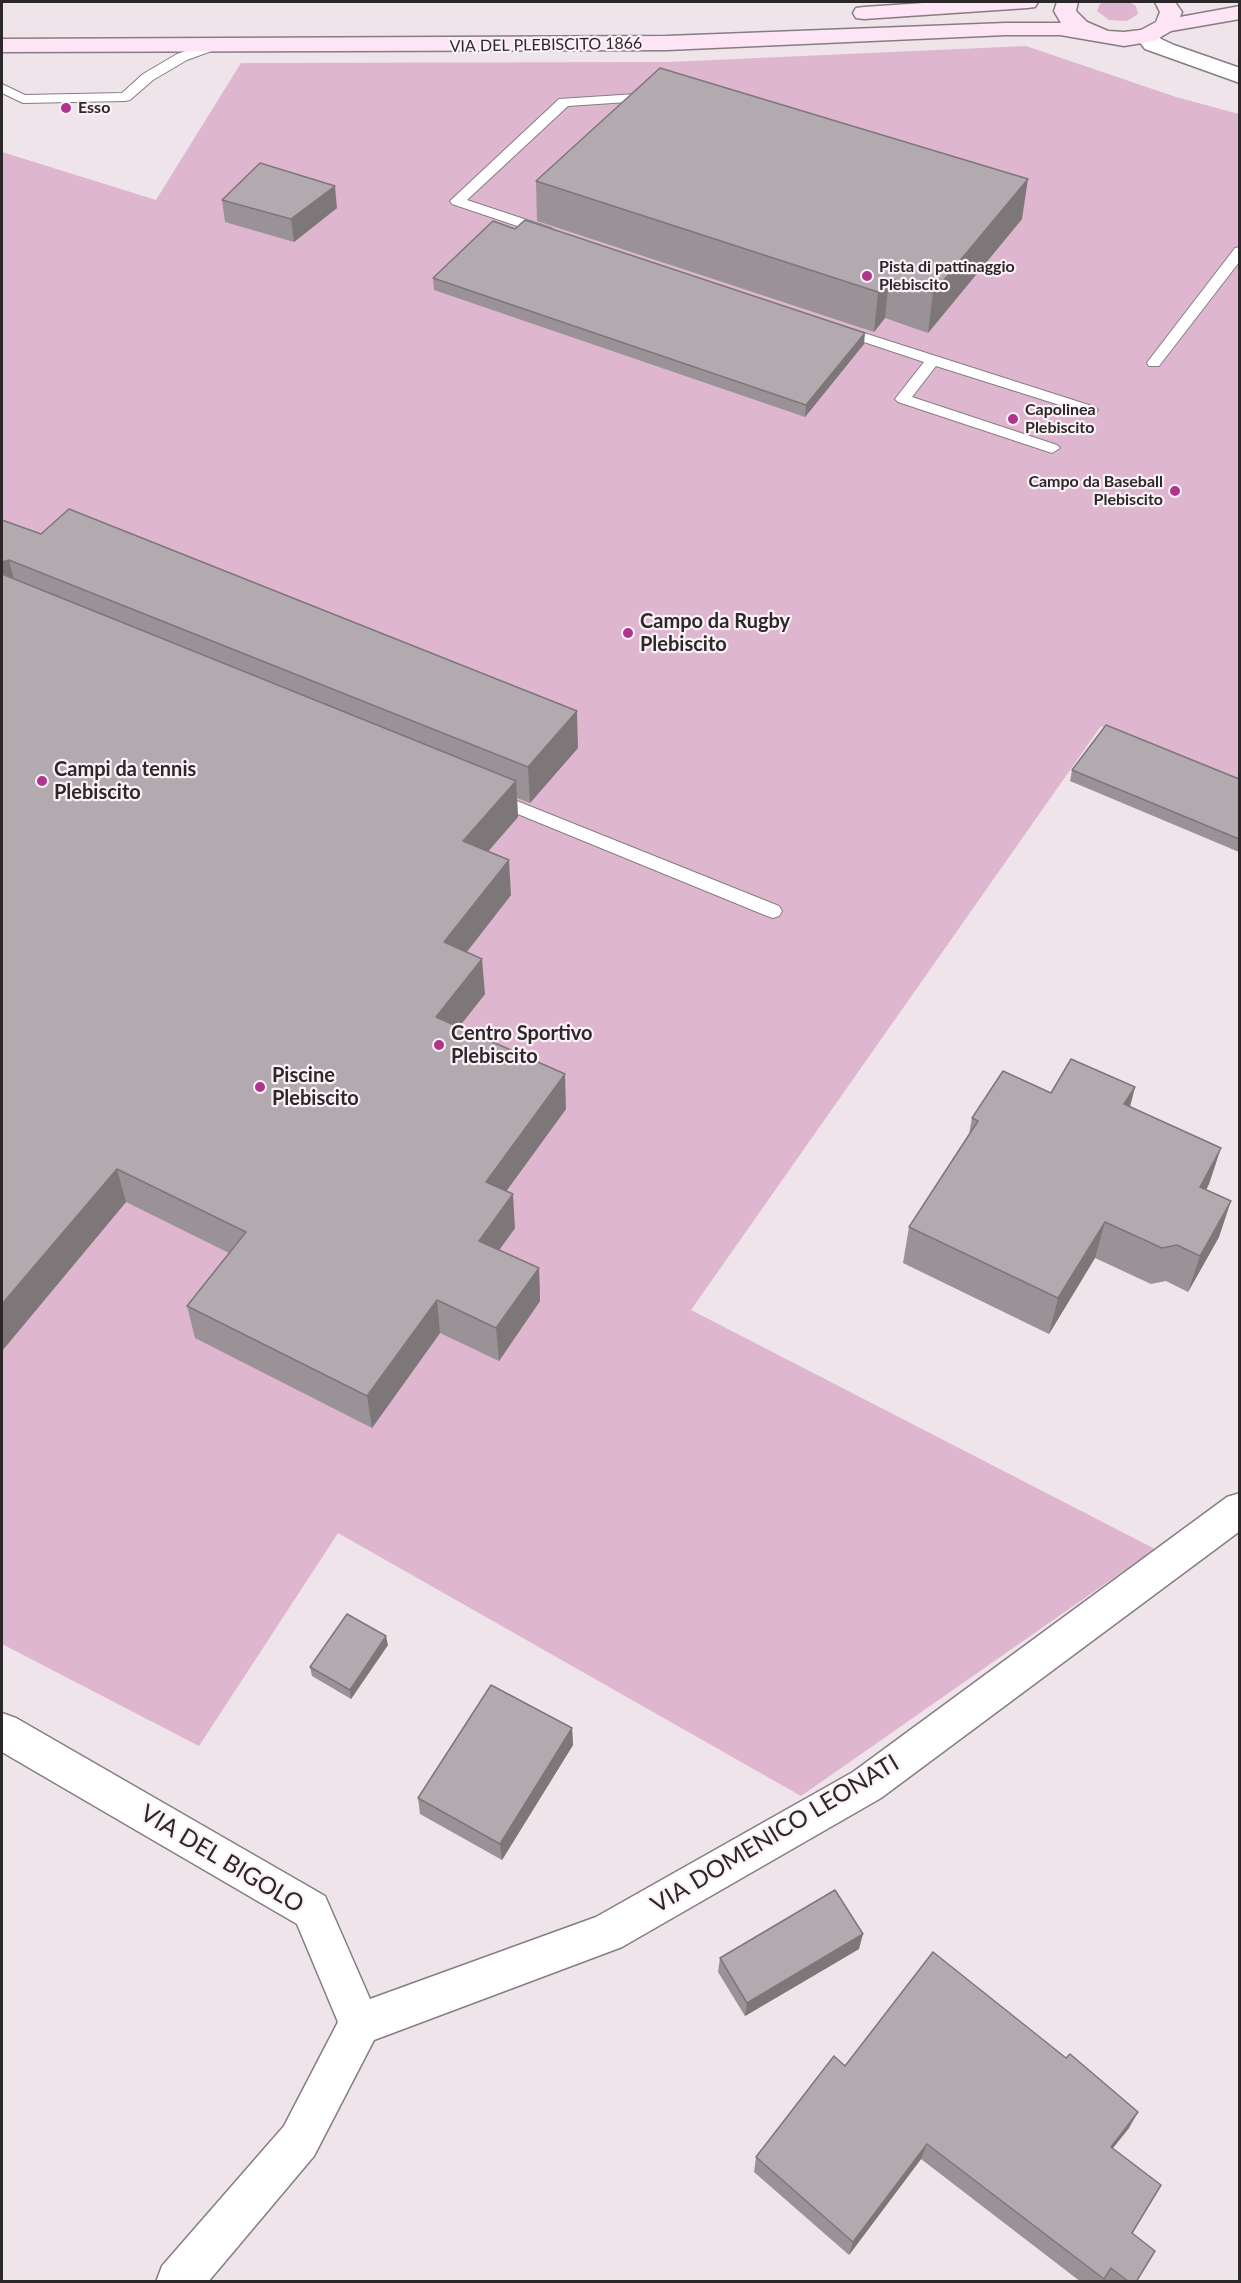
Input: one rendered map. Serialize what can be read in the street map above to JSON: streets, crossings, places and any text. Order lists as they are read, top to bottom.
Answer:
{
  "streets": {
    "main road": ["VIA DEL PLEBISCITO 1866"],
    "street": ["VIA DOMENICO LEONATI", "VIA DEL BIGOLO"]
  },
  "crossings": [
    ["VIA DOMENICO LEONATI", "VIA DEL BIGOLO"]
  ],
  "places": [
    "Esso",
    "Pista di pattinaggio Plebiscito",
    "Capolinea Plebiscito",
    "Campo da Baseball Plebiscito",
    "Campo da Rugby Plebiscito",
    "Campi da tennis Plebiscito",
    "Centro Sportivo Plebiscito",
    "Piscine Plebiscito"
  ]
}
